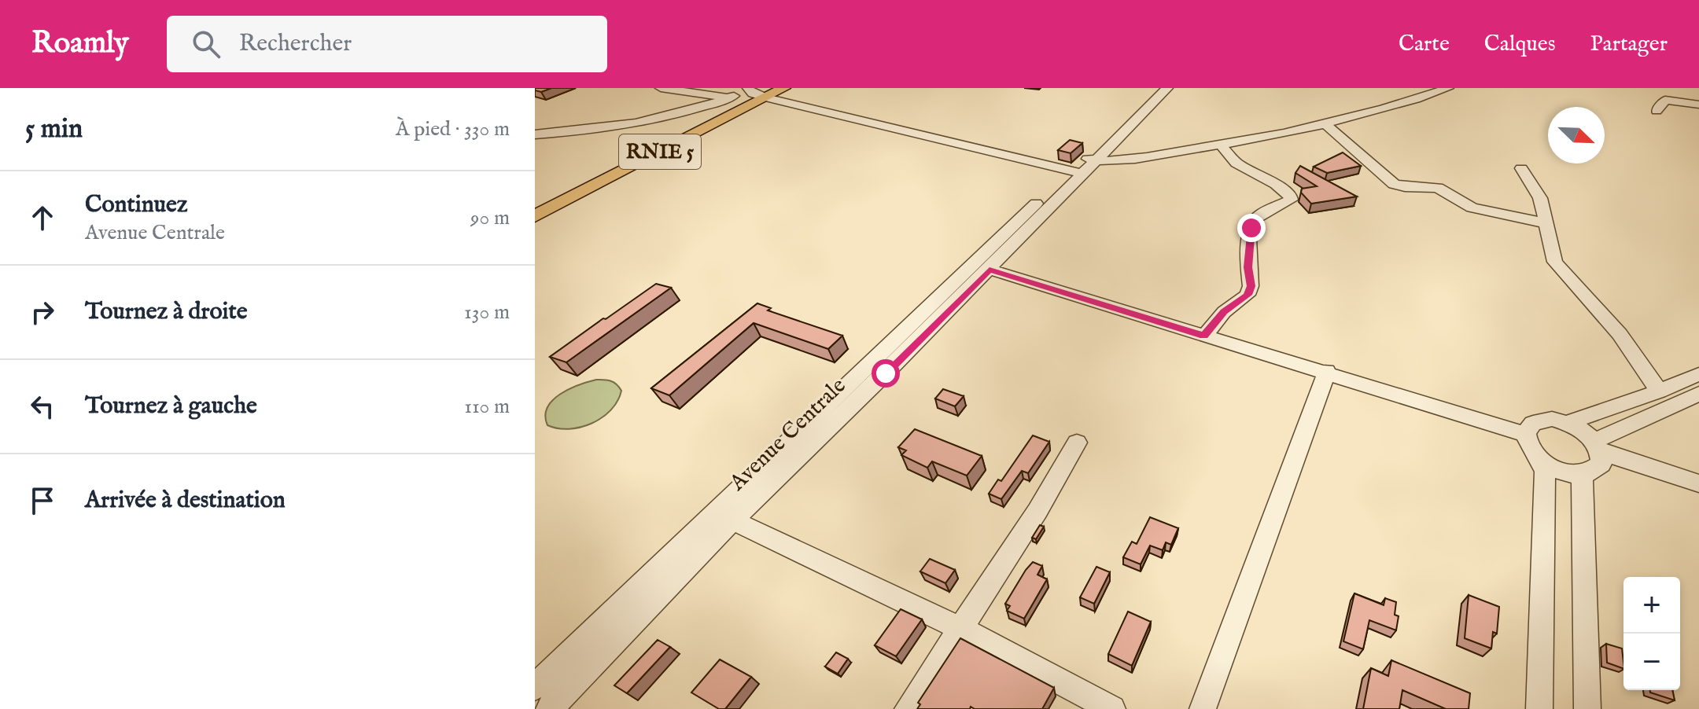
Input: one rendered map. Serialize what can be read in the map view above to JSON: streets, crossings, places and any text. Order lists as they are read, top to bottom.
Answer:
{
  "streets": {
    "main road": ["RNIE 5"],
    "street": ["Avenue Centrale"]
  },
  "north": "bottom right",
  "page": {
    "header": "Roamly",
    "search": "Rechercher",
    "nav": ["Carte", "Calques", "Partager"],
    "heading": ["5 min", "À pied · 330 m"],
    "list": [
      ["Continuez", "Avenue Centrale", "90 m"],
      ["Tournez à droite", "130 m"],
      ["Tournez à gauche", "110 m"],
      "Arrivée à destination"
    ],
    "map_buttons": ["+", "−"]
  }
}
